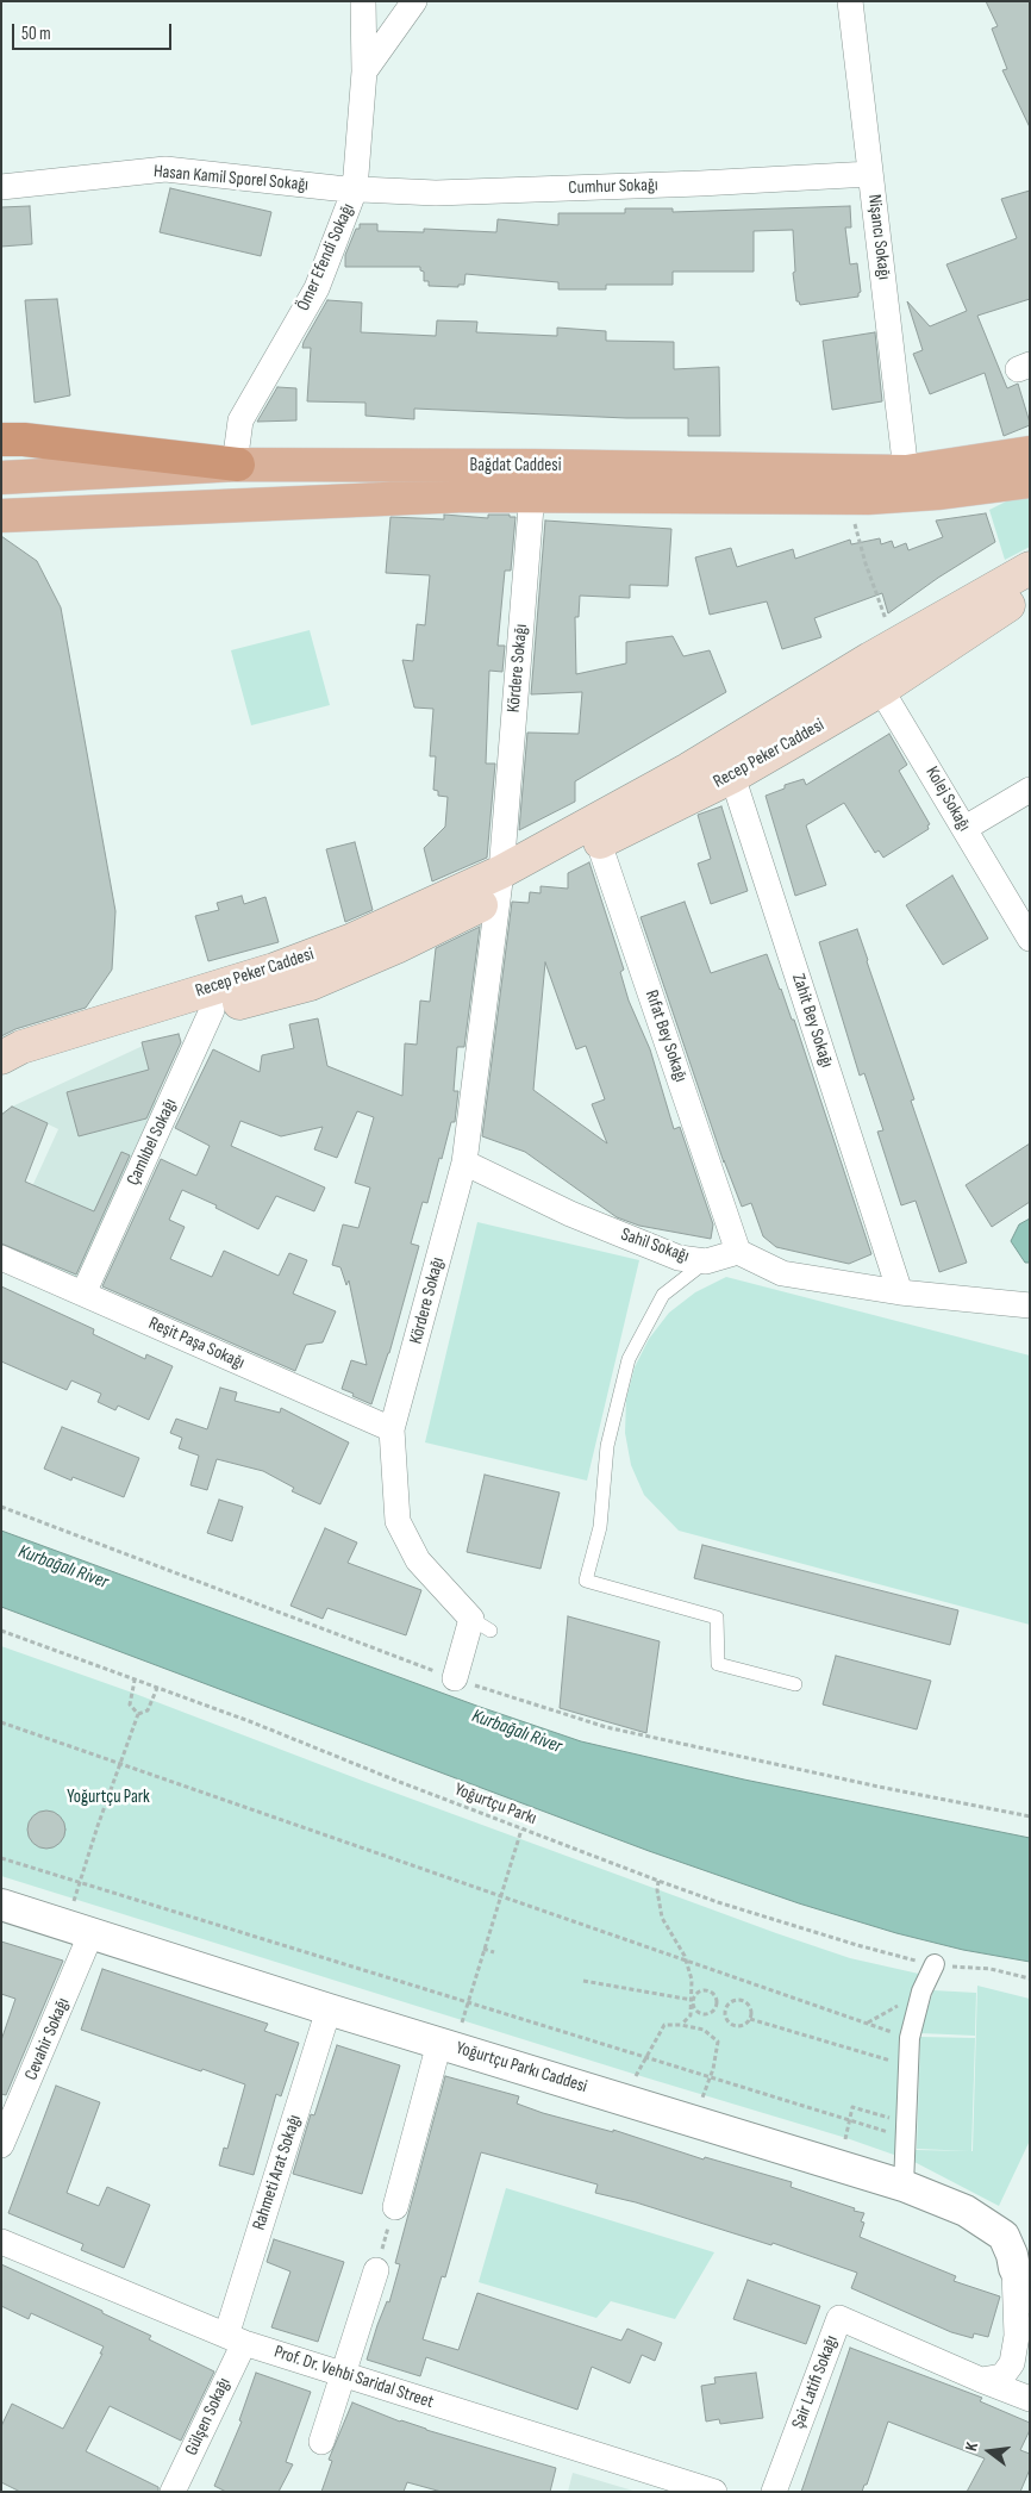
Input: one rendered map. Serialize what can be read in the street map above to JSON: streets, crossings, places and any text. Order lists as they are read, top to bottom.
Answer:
{
  "streets": {
    "main road": ["Bağdat Caddesi", "Recep Peker Caddesi"],
    "street": [
      "Hasan Kamil Sporel Sokağı",
      "Cumhur Sokağı",
      "Nişancı Sokağı",
      "Ömer Efendi Sokağı",
      "Kördere Sokağı",
      "Kolej Sokağı",
      "Zahit Bey Sokağı",
      "Rıfat Bey Sokağı",
      "Çamlıbel Sokağı",
      "Sahil Sokağı",
      "Reşit Paşa Sokağı",
      "Cevahir Sokağı",
      "Yoğurtçu Parkı Caddesi",
      "Rahmeti Arat Sokağı",
      "Prof. Dr. Vehbi Saridal Street",
      "Şair Latifi Sokağı",
      "Gülşen Sokağı"
    ],
    "path": ["Yoğurtçu Parkı"]
  },
  "crossings": [
    ["Hasan Kamil Sporel Sokağı", "Cumhur Sokağı"],
    ["Hasan Kamil Sporel Sokağı", "Ömer Efendi Sokağı"],
    ["Cumhur Sokağı", "Nişancı Sokağı"],
    ["Cumhur Sokağı", "Ömer Efendi Sokağı"],
    ["Nişancı Sokağı", "Bağdat Caddesi"],
    ["Ömer Efendi Sokağı", "Bağdat Caddesi"],
    ["Bağdat Caddesi", "Kördere Sokağı"],
    ["Kördere Sokağı", "Recep Peker Caddesi"],
    ["Kördere Sokağı", "Sahil Sokağı"],
    ["Kördere Sokağı", "Reşit Paşa Sokağı"],
    ["Recep Peker Caddesi", "Kolej Sokağı"],
    ["Recep Peker Caddesi", "Zahit Bey Sokağı"],
    ["Recep Peker Caddesi", "Rıfat Bey Sokağı"],
    ["Recep Peker Caddesi", "Çamlıbel Sokağı"],
    ["Rıfat Bey Sokağı", "Sahil Sokağı"],
    ["Çamlıbel Sokağı", "Reşit Paşa Sokağı"],
    ["Cevahir Sokağı", "Yoğurtçu Parkı Caddesi"],
    ["Yoğurtçu Parkı Caddesi", "Rahmeti Arat Sokağı"],
    ["Rahmeti Arat Sokağı", "Prof. Dr. Vehbi Saridal Street"],
    ["Rahmeti Arat Sokağı", "Gülşen Sokağı"],
    ["Prof. Dr. Vehbi Saridal Street", "Gülşen Sokağı"]
  ],
  "water": ["Kurbağalı River"],
  "parks": ["Yoğurtçu Park"],
  "scale_bar": "50 m",
  "north": "left"
}
